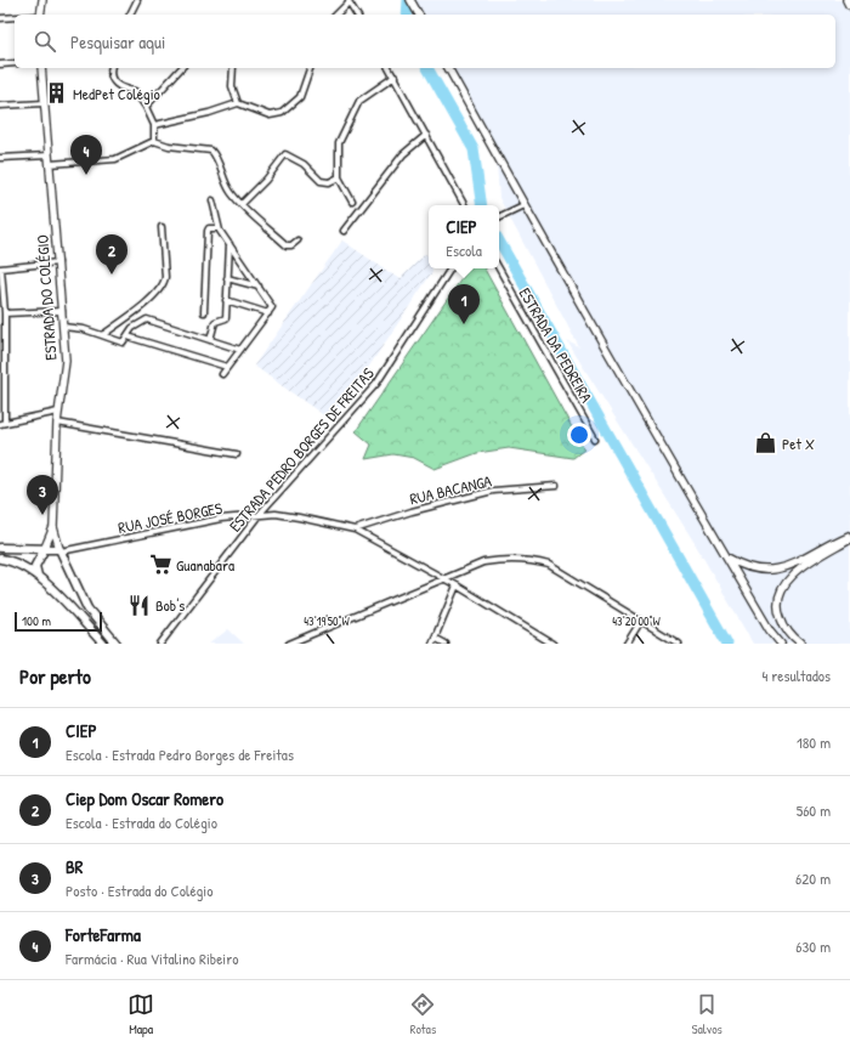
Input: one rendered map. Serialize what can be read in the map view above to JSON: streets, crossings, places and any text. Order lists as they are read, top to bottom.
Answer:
{
  "streets": {
    "street": [
      "ESTRADA DO COLÉGIO",
      "ESTRADA DA PEDREIRA",
      "ESTRADA PEDRO BORGES DE FREITAS",
      "RUA BACANGA",
      "RUA JOSÉ BORGES"
    ]
  },
  "crossings": [
    ["ESTRADA DO COLÉGIO", "RUA JOSÉ BORGES"],
    ["ESTRADA PEDRO BORGES DE FREITAS", "RUA JOSÉ BORGES"],
    ["RUA BACANGA", "RUA JOSÉ BORGES"]
  ],
  "places": {
    "building": ["MedPet Colégio"],
    "shop": ["Pet X"],
    "supermarket": ["Guanabara"],
    "restaurant": ["Bob's"]
  },
  "scale_bar": "100 m",
  "page": {
    "search": "Pesquisar aqui",
    "pins": [
      "4",
      "2",
      "1",
      "3"
    ],
    "popup": ["CIEP", "Escola"],
    "scale": "100 m",
    "heading": ["Por perto", "4 resultados"],
    "list": [
      {
        "mark": "1",
        "name": "CIEP",
        "note": "Escola · Estrada Pedro Borges de Freitas",
        "value": "180 m"
      },
      {
        "mark": "2",
        "name": "Ciep Dom Oscar Romero",
        "note": "Escola · Estrada do Colégio",
        "value": "560 m"
      },
      {
        "mark": "3",
        "name": "BR",
        "note": "Posto · Estrada do Colégio",
        "value": "620 m"
      },
      {
        "mark": "4",
        "name": "ForteFarma",
        "note": "Farmácia · Rua Vitalino Ribeiro",
        "value": "630 m"
      }
    ],
    "nav": ["Mapa", "Rotas", "Salvos"]
  },
  "coordinates": ["43°19'50\"W", "43°20'00\"W"]
}
